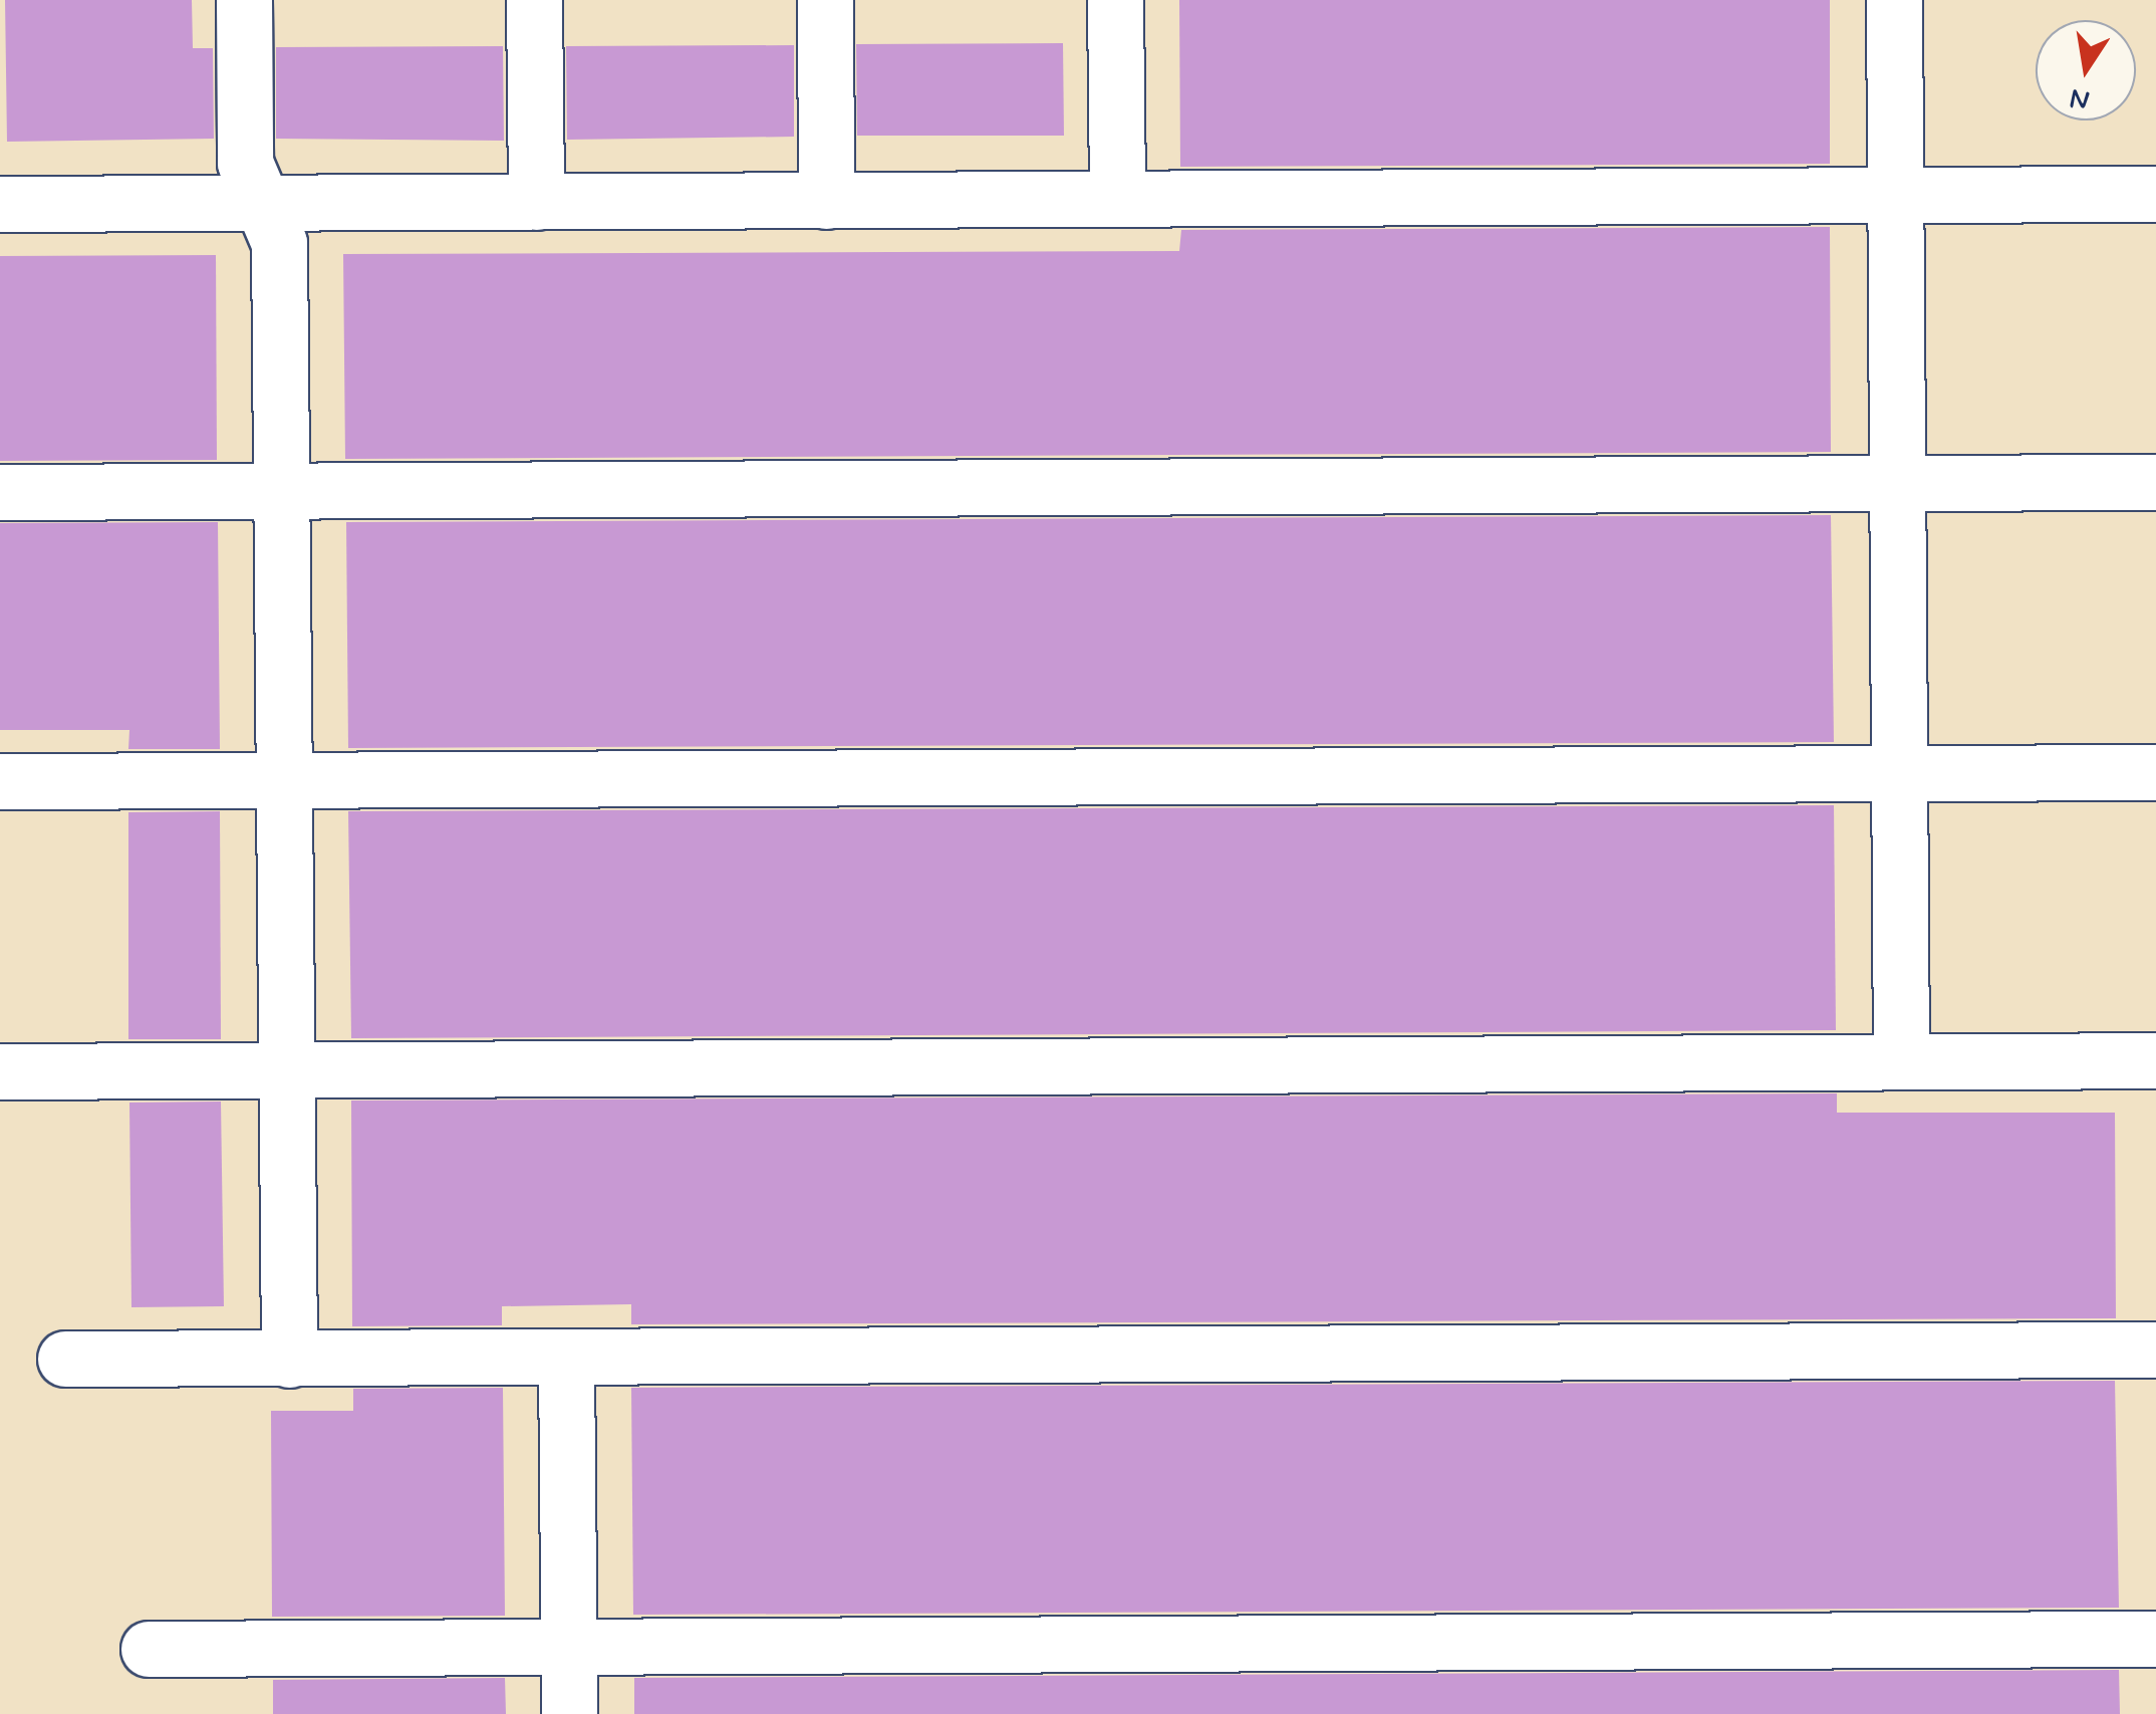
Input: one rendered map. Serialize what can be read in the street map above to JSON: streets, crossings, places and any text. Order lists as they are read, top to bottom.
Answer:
{
  "north": "bottom"
}
